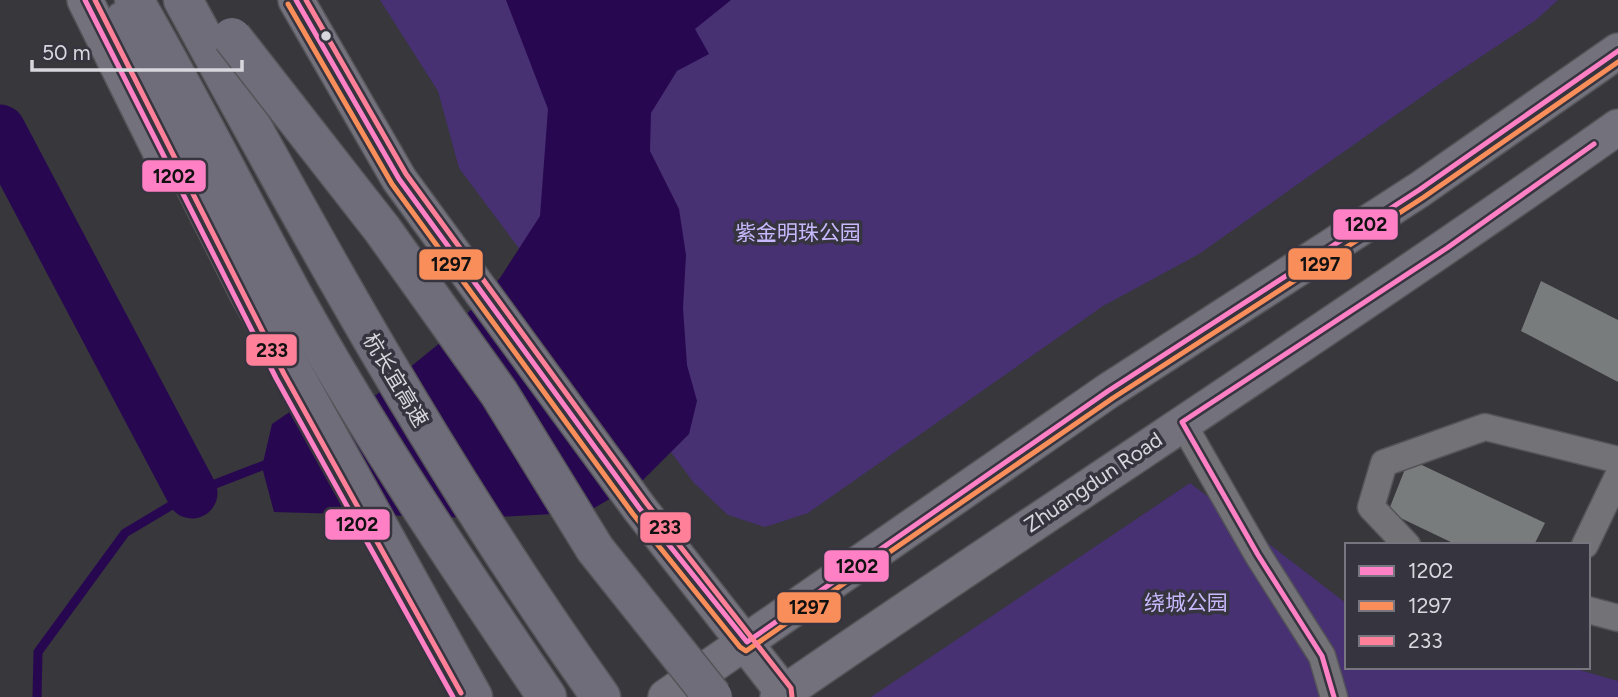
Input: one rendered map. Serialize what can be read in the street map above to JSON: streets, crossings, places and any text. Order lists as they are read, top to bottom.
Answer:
{
  "streets": {
    "highway": ["杭长宜高速"],
    "main road": ["Zhuangdun Road"]
  },
  "parks": ["紫金明珠公园", "绕城公园"],
  "lines": ["transit line 1202", "transit line 233", "transit line 1297"],
  "legend": ["1202", "1297", "233"],
  "scale_bar": "50 m"
}
